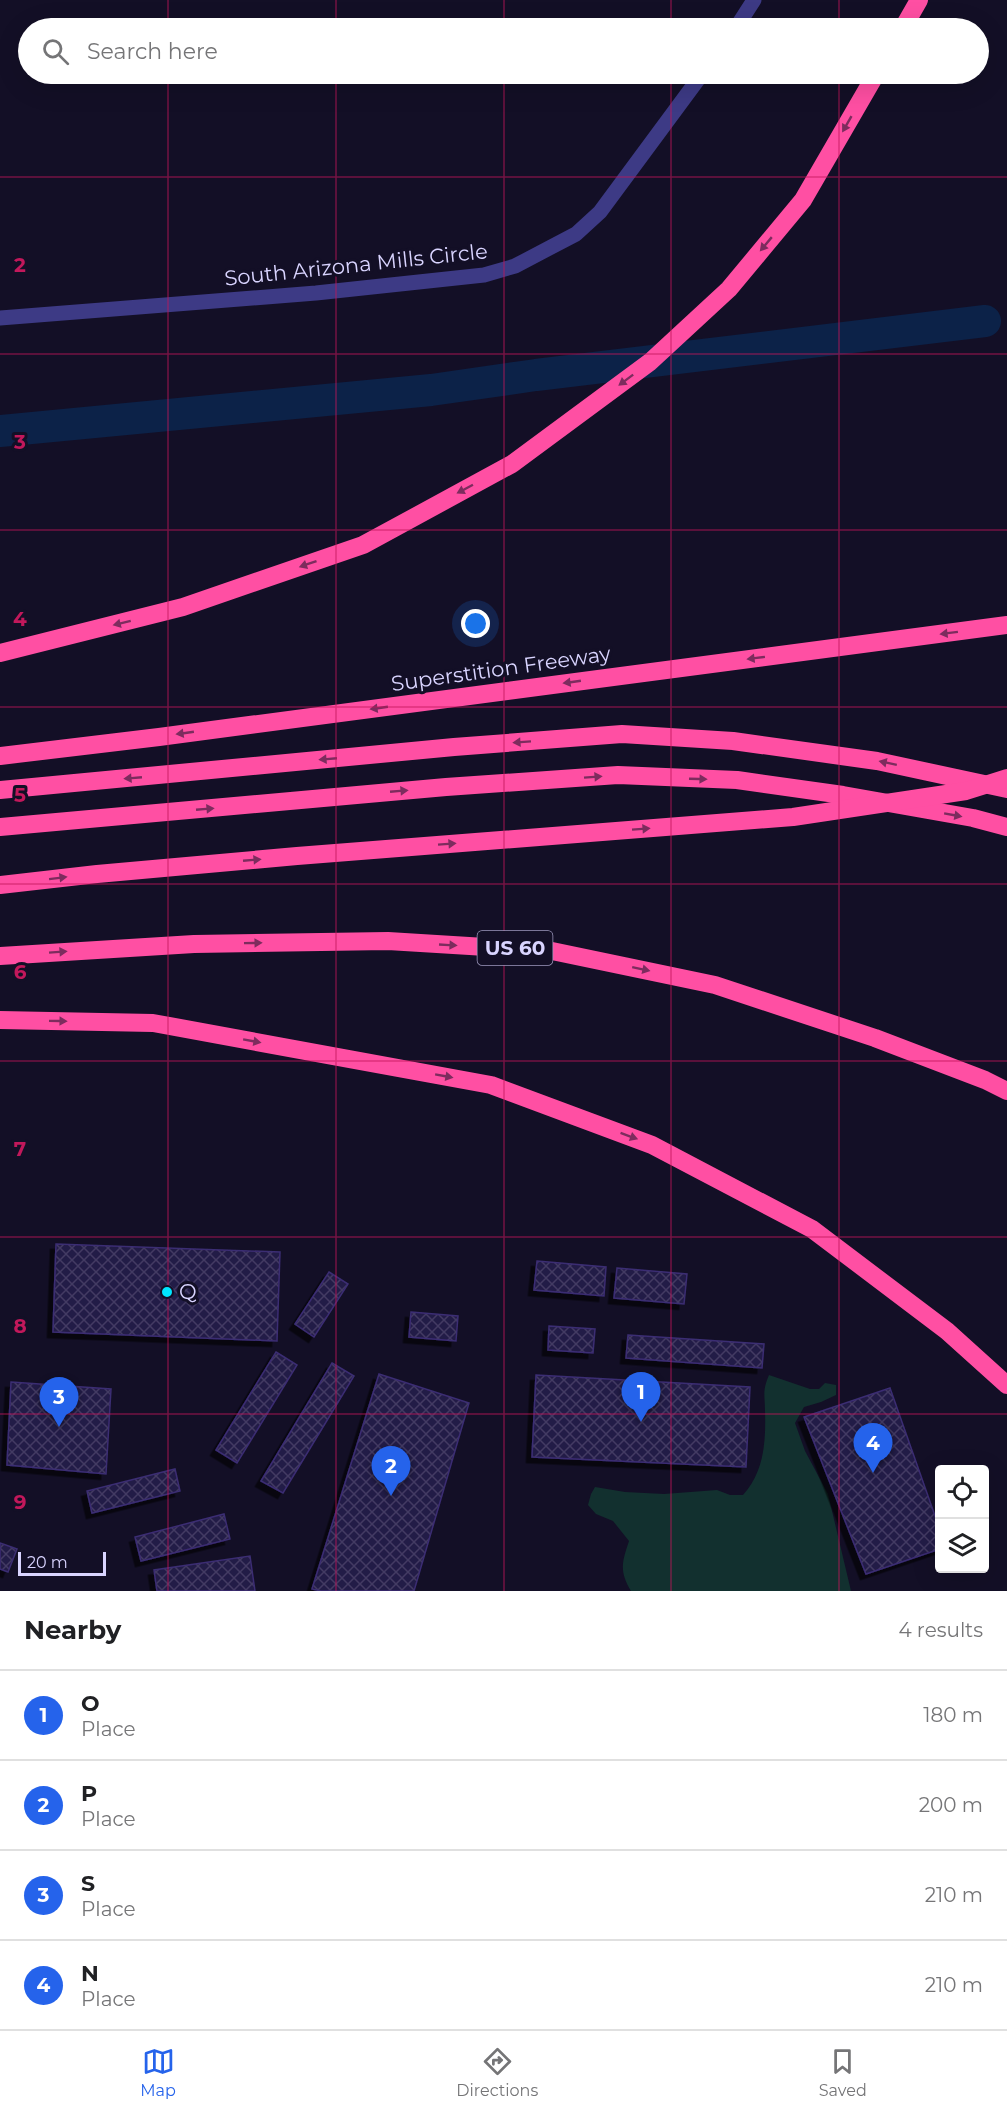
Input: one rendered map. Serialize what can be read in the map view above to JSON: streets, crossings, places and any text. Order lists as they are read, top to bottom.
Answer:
{
  "streets": {
    "highway": ["Superstition Freeway", "US 60"],
    "lane": ["South Arizona Mills Circle"]
  },
  "places": ["Q"],
  "scale_bar": "20 m",
  "page": {
    "search": "Search here",
    "pins": [
      "1",
      "3",
      "4",
      "2"
    ],
    "scale": "20 m",
    "heading": ["Nearby", "4 results"],
    "list": [
      {
        "mark": "1",
        "name": "O",
        "note": "Place",
        "value": "180 m"
      },
      {
        "mark": "2",
        "name": "P",
        "note": "Place",
        "value": "200 m"
      },
      {
        "mark": "3",
        "name": "S",
        "note": "Place",
        "value": "210 m"
      },
      {
        "mark": "4",
        "name": "N",
        "note": "Place",
        "value": "210 m"
      }
    ],
    "nav": ["Map", "Directions", "Saved"]
  },
  "grid": {
    "rows": [
      "2",
      "3",
      "4",
      "5",
      "6",
      "7",
      "8",
      "9"
    ]
  }
}
